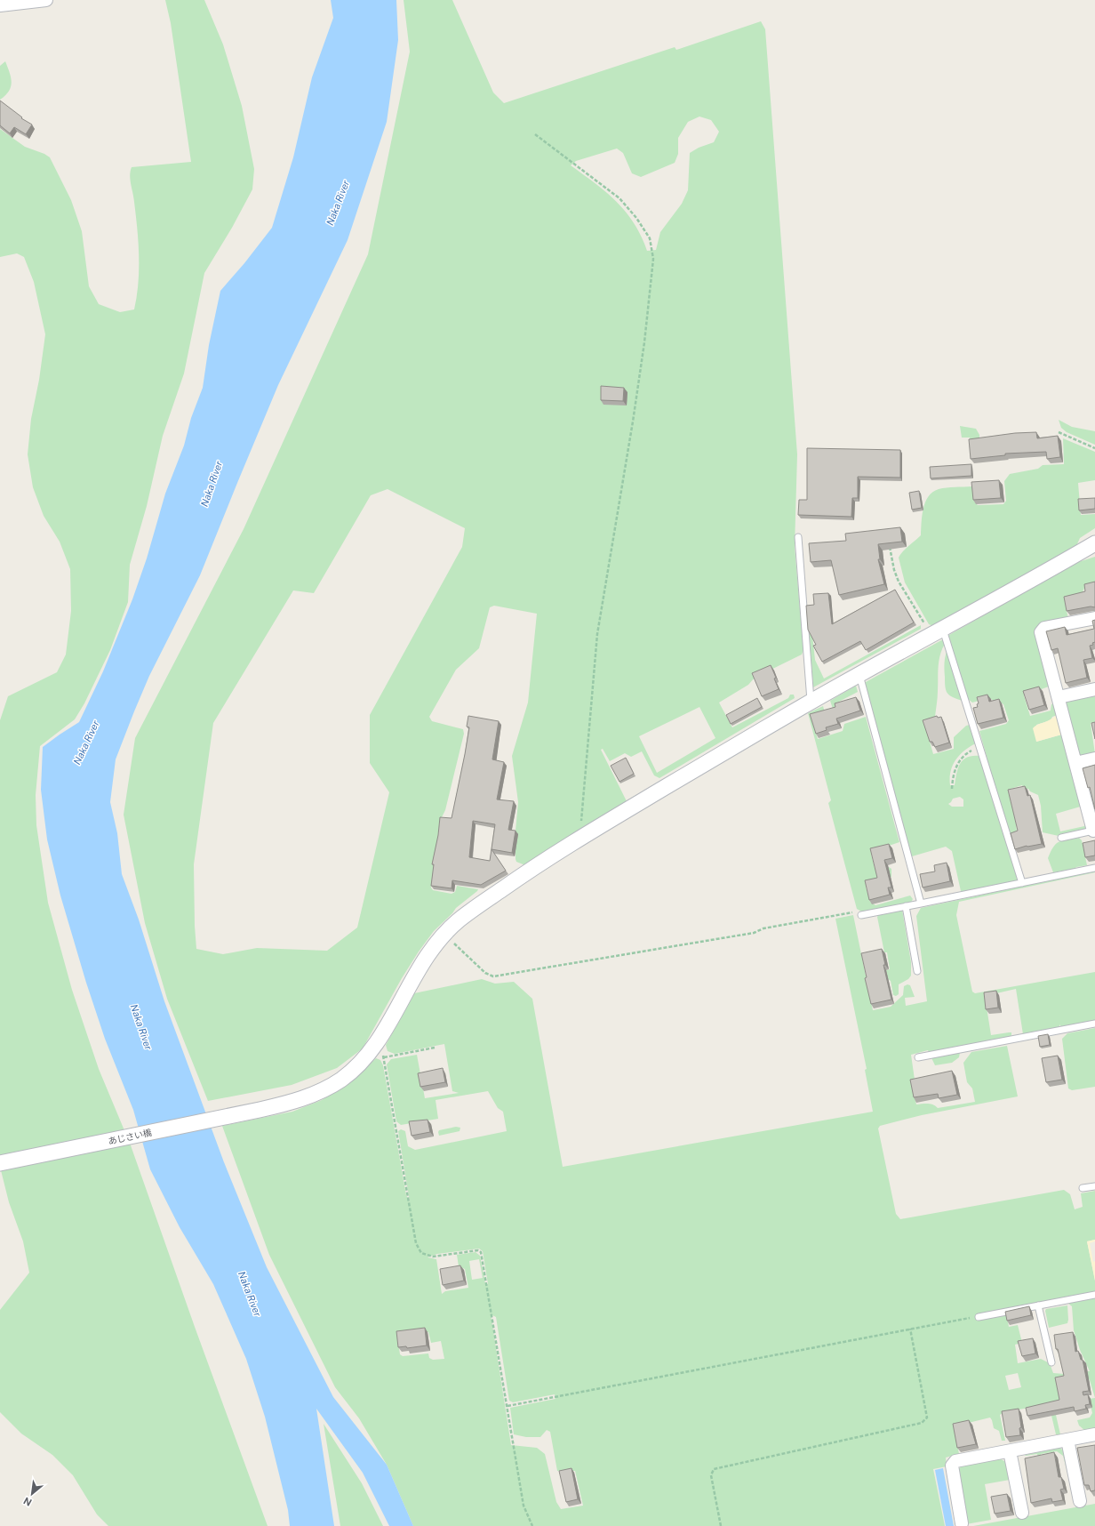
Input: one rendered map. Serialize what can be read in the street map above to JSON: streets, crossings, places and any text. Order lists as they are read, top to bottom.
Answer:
{
  "streets": {
    "street": ["あじさい橋"]
  },
  "water": ["Naka River"],
  "north": "bottom left"
}
